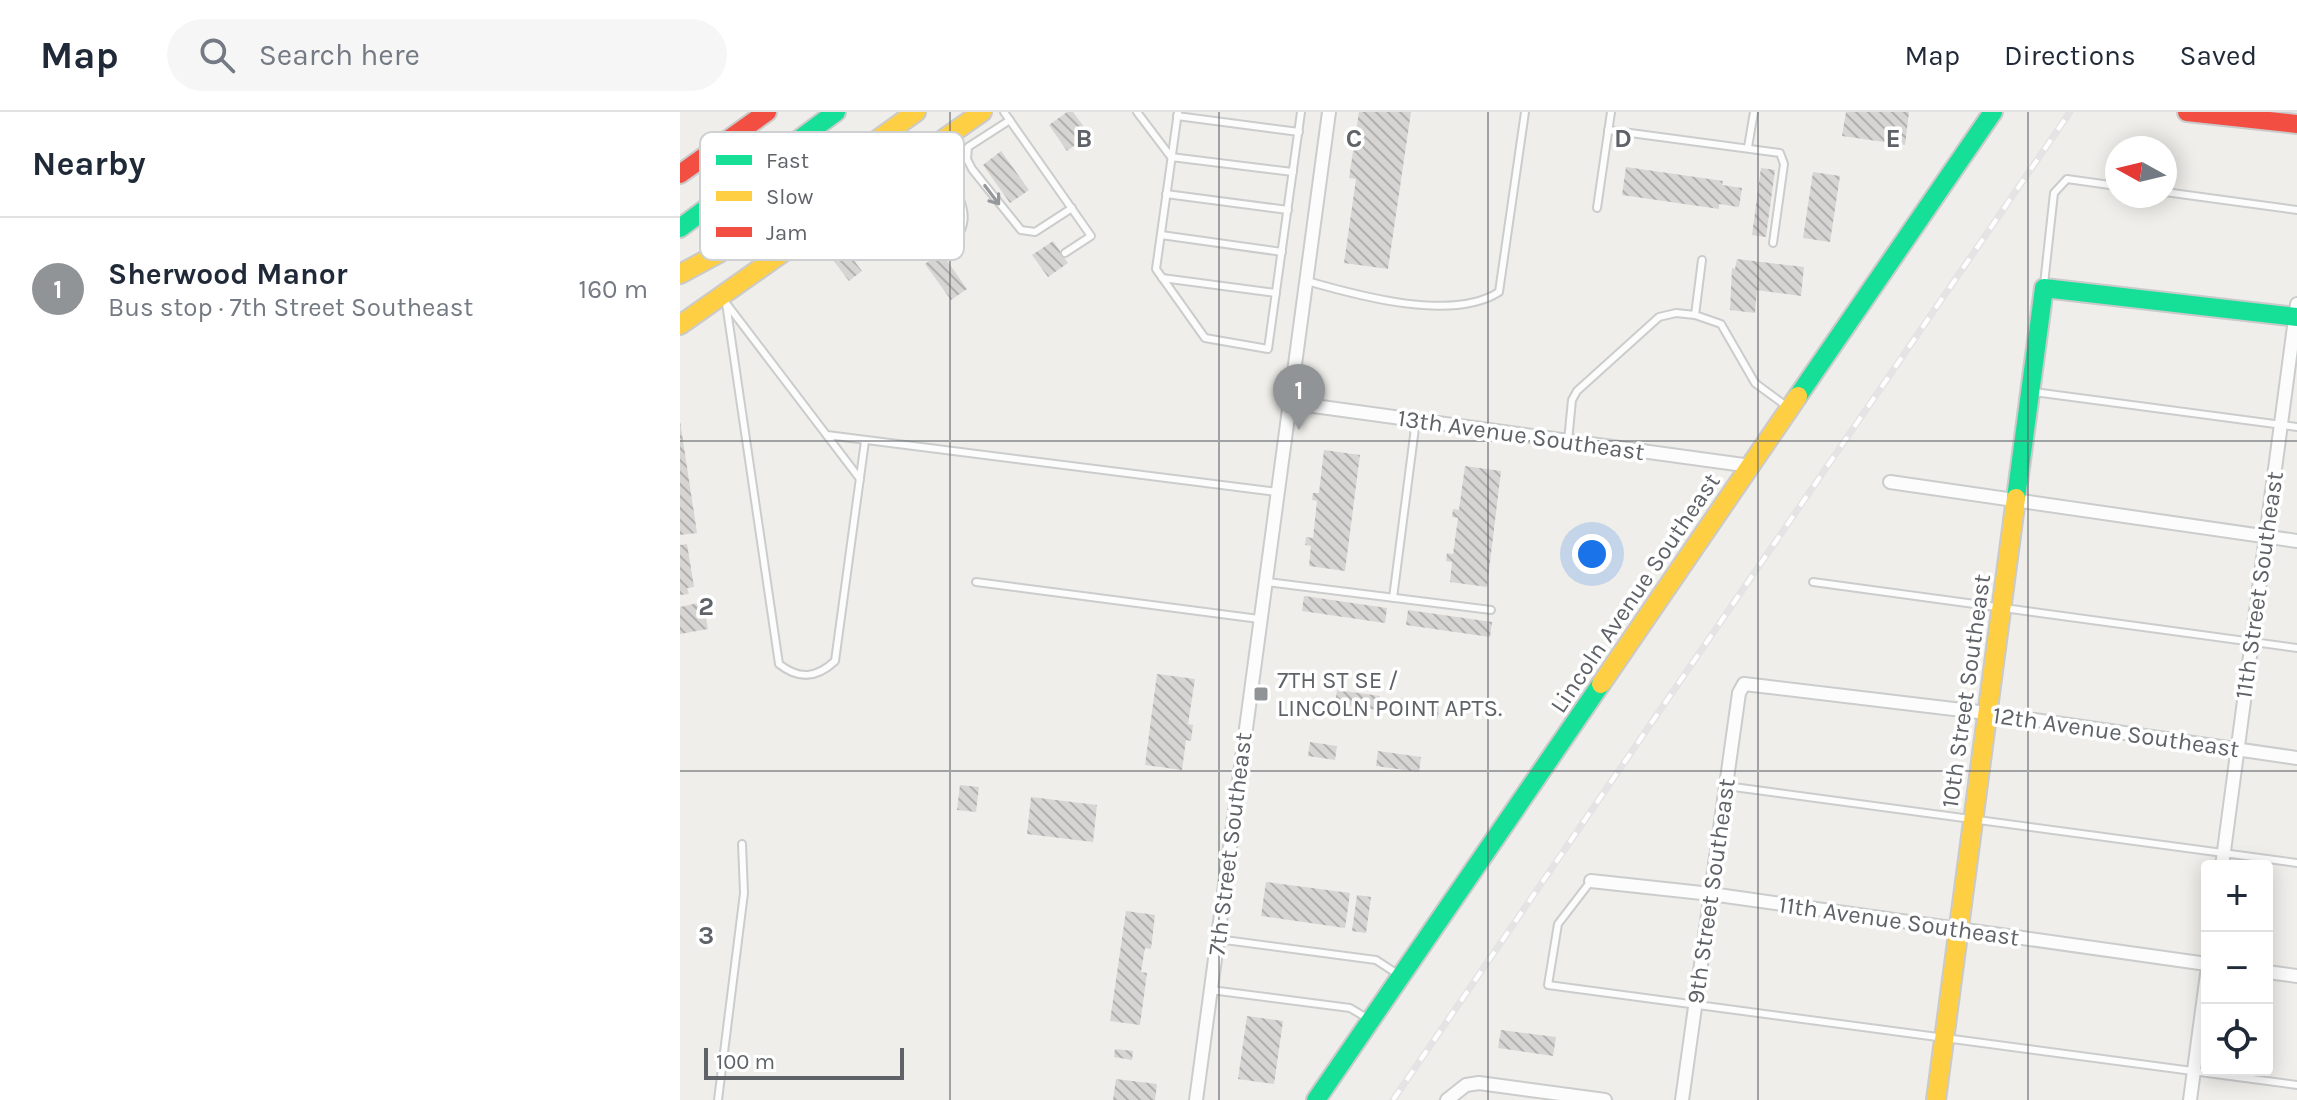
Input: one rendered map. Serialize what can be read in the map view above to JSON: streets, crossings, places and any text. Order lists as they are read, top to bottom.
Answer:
{
  "streets": {
    "main road": ["Lincoln Avenue Southeast", "10th Street Southeast"],
    "street": [
      "13th Avenue Southeast",
      "11th Street Southeast",
      "12th Avenue Southeast",
      "7th Street Southeast",
      "9th Street Southeast",
      "11th Avenue Southeast"
    ]
  },
  "crossings": [
    ["13th Avenue Southeast", "Lincoln Avenue Southeast"],
    ["13th Avenue Southeast", "7th Street Southeast"],
    ["11th Street Southeast", "12th Avenue Southeast"],
    ["10th Street Southeast", "12th Avenue Southeast"],
    ["10th Street Southeast", "11th Avenue Southeast"],
    ["12th Avenue Southeast", "9th Street Southeast"],
    ["9th Street Southeast", "11th Avenue Southeast"]
  ],
  "places": {
    "transit": ["7TH ST SE / LINCOLN POINT APTS."]
  },
  "legend": ["Fast", "Slow", "Jam"],
  "scale_bar": "100 m",
  "north": "left",
  "page": {
    "header": "Map",
    "search": "Search here",
    "nav": ["Map", "Directions", "Saved"],
    "heading": "Nearby",
    "list": [
      {
        "mark": "1",
        "name": "Sherwood Manor",
        "note": "Bus stop · 7th Street Southeast",
        "value": "160 m"
      }
    ],
    "pins": "1",
    "map_buttons": ["+", "−"],
    "scale": "100 m"
  },
  "grid": {
    "columns": [
      "B",
      "C",
      "D",
      "E"
    ],
    "rows": ["2", "3"]
  }
}
